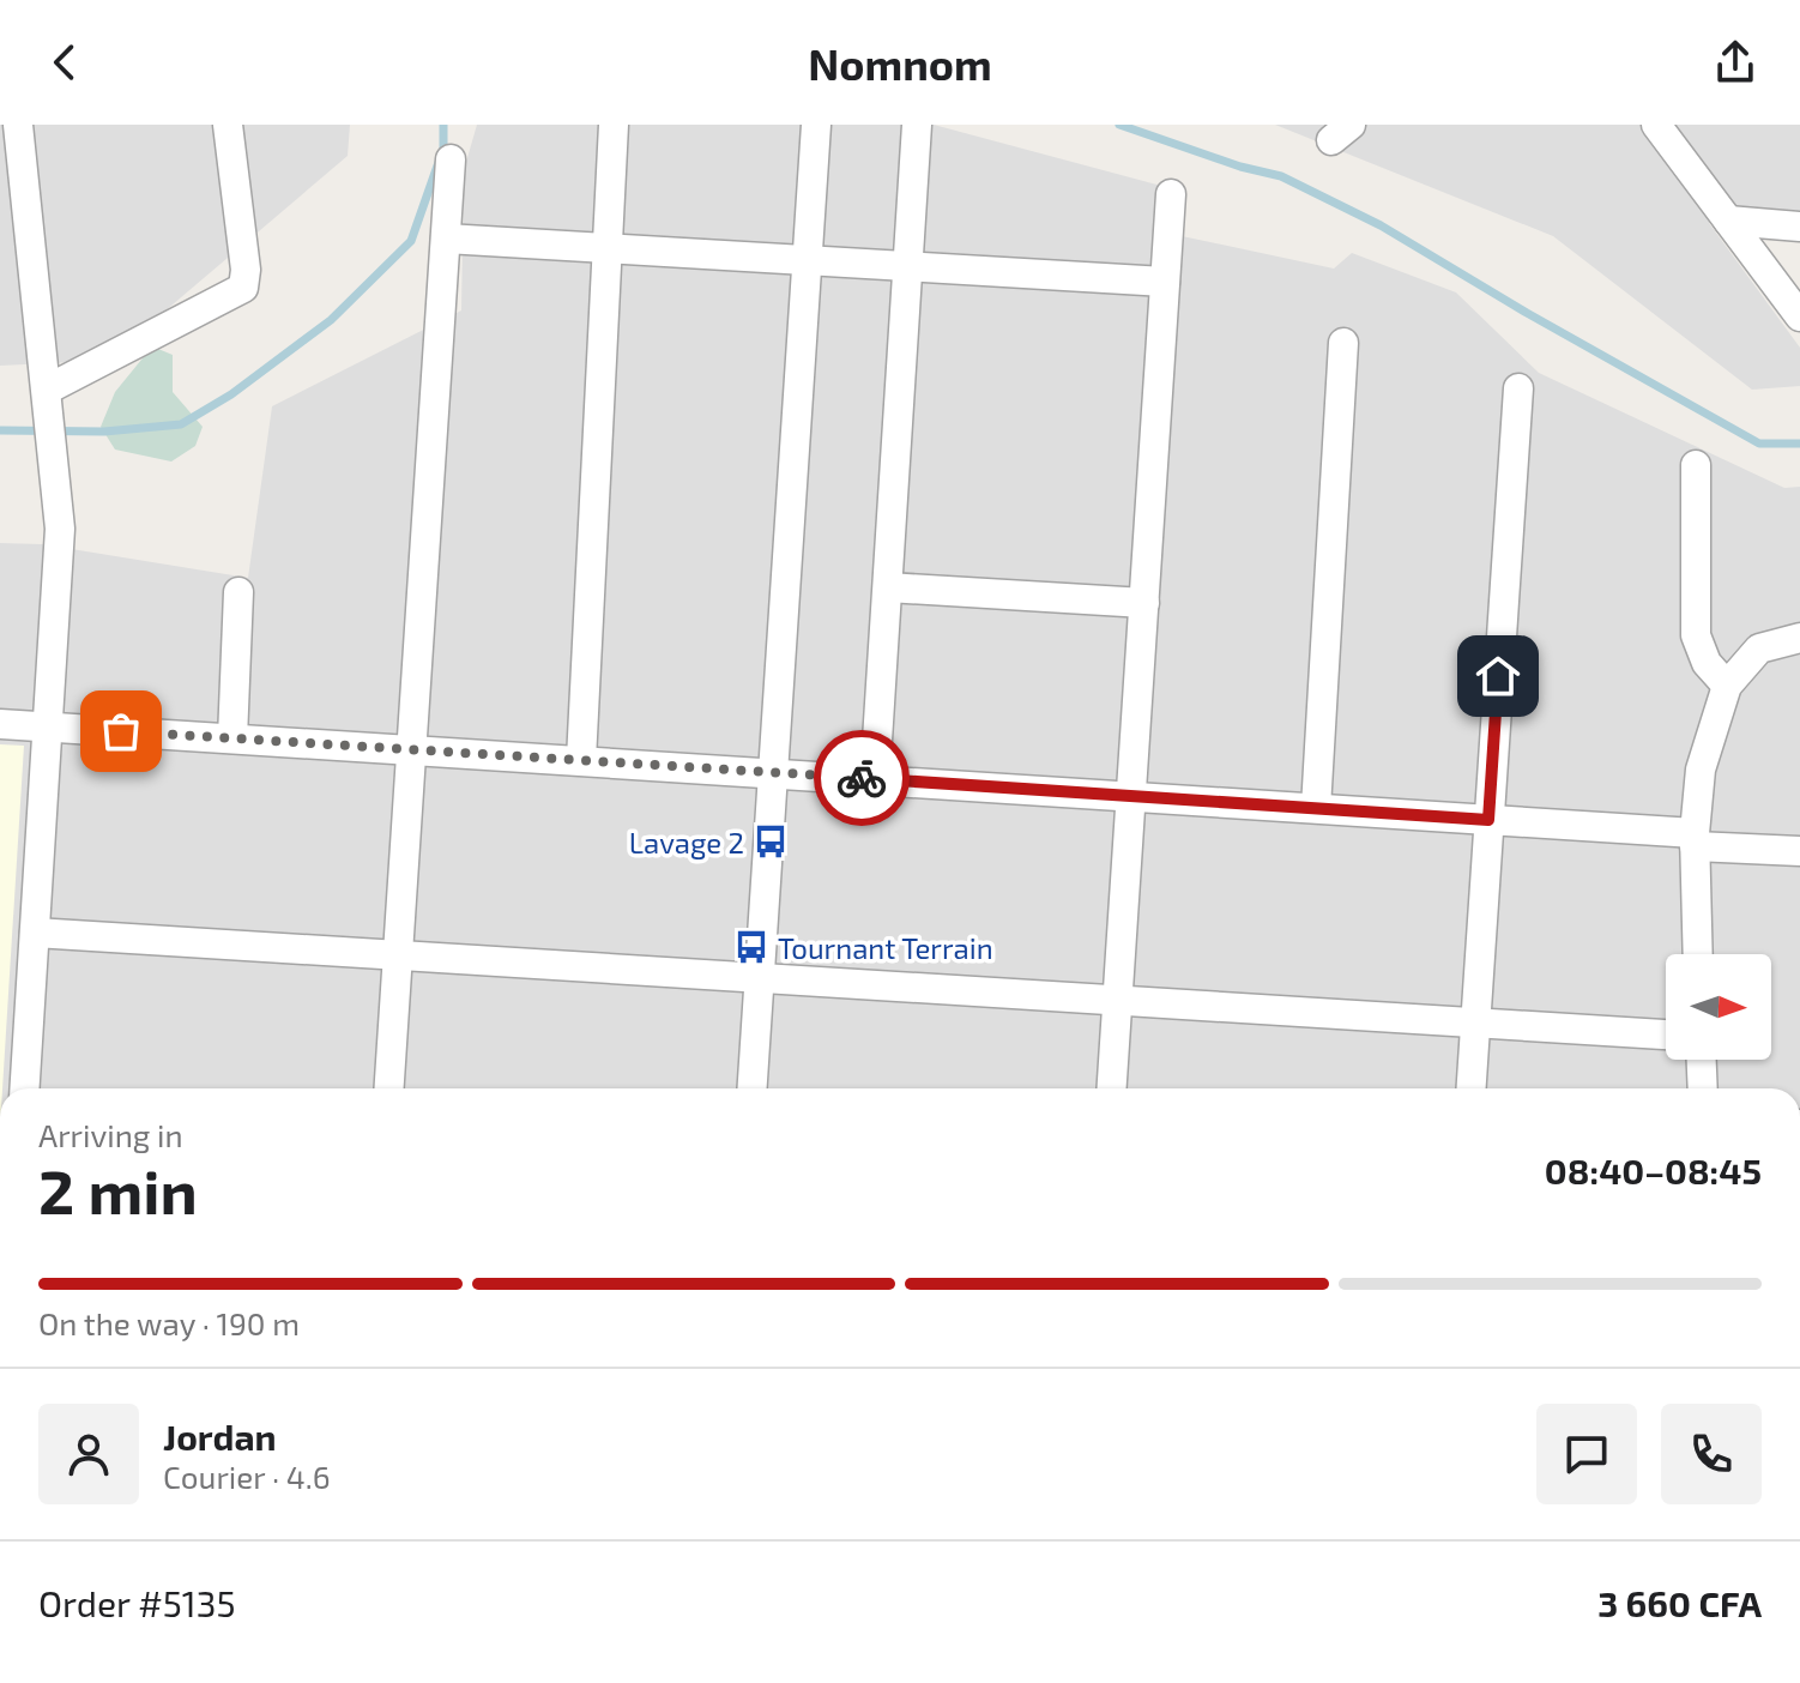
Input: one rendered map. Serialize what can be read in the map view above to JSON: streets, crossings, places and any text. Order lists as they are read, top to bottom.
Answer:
{
  "places": {
    "bus stop": ["Lavage 2", "Tournant Terrain"]
  },
  "north": "right",
  "page": {
    "header": "Nomnom",
    "heading": ["2 min", "Arriving in", "08:40–08:45"],
    "panel": [
      "Jordan",
      "Courier · 4.6",
      "Order #5135",
      "3 660 CFA"
    ],
    "bar": "On the way · 190 m"
  }
}
